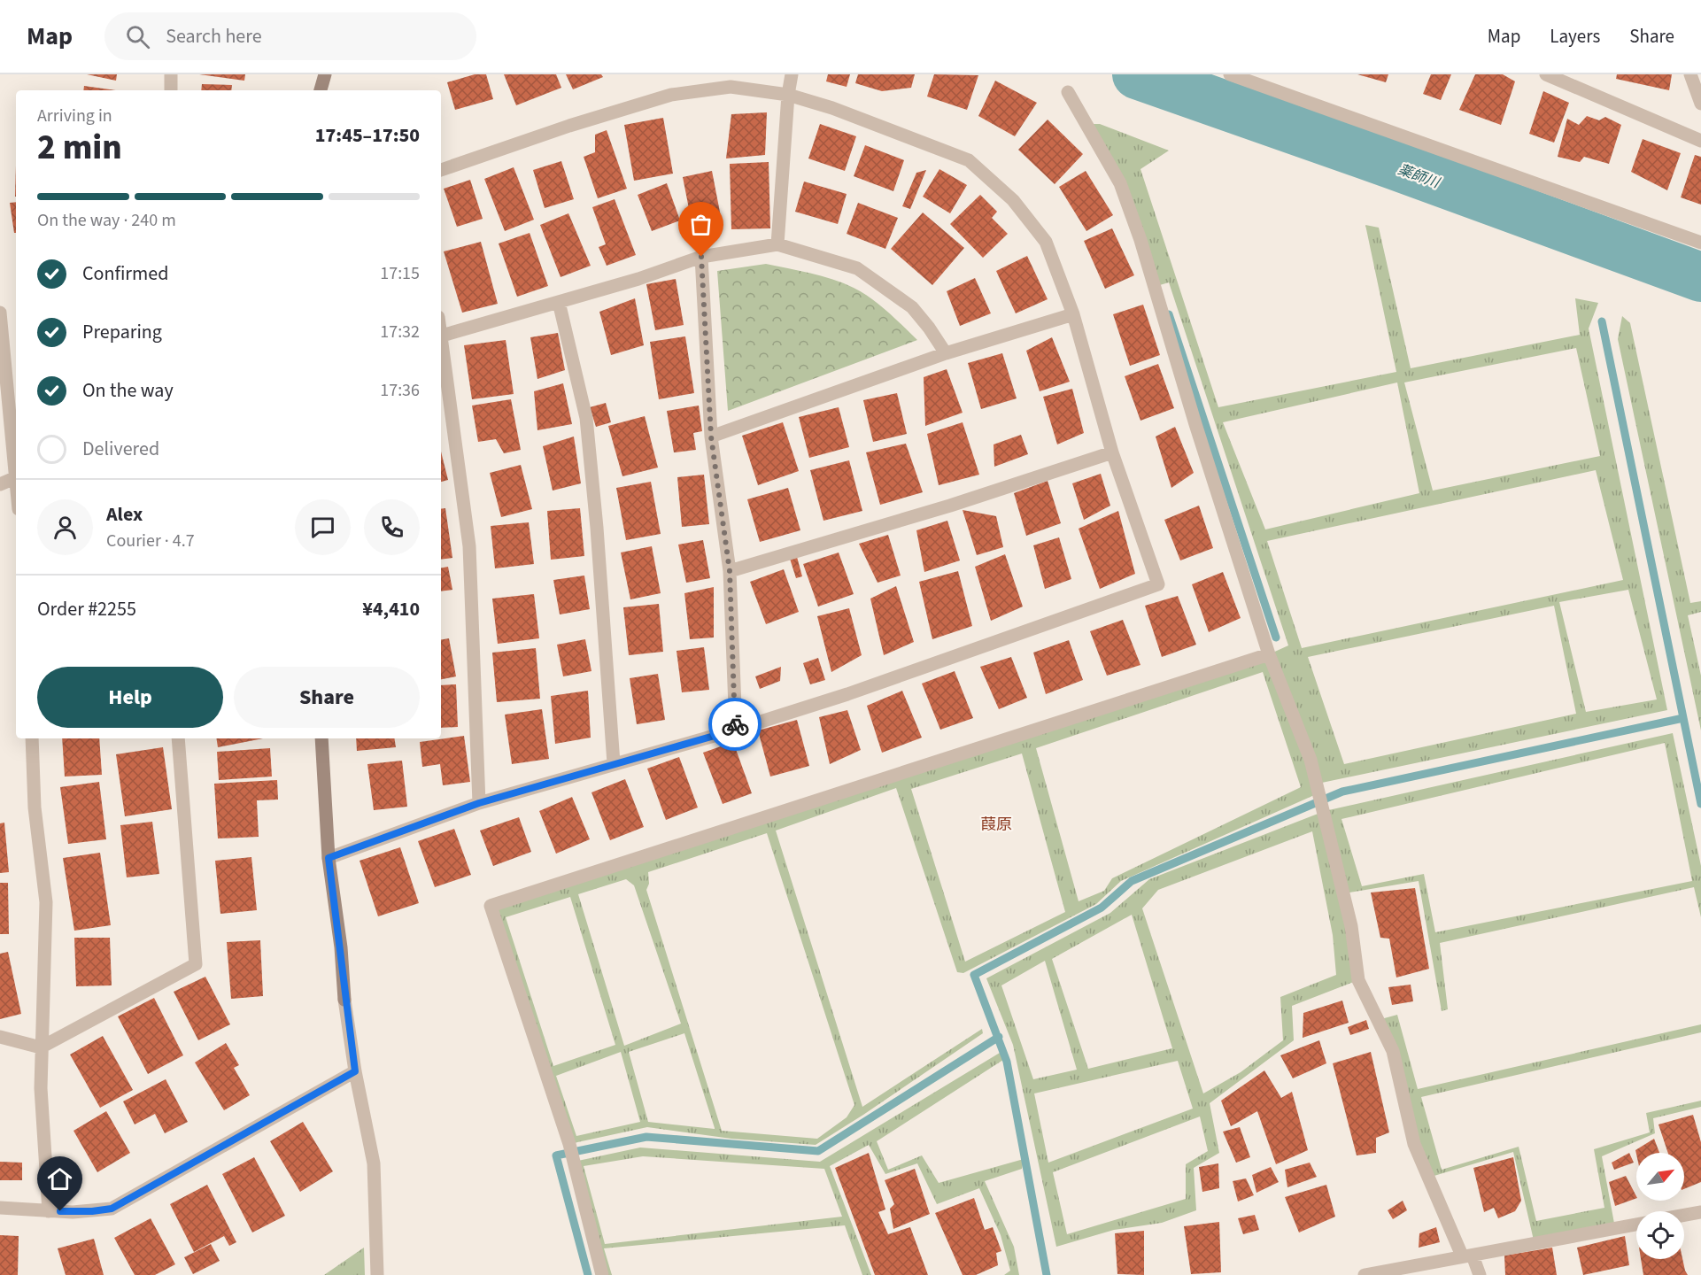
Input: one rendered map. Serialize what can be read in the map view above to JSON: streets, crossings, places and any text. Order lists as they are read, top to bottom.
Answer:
{
  "districts": ["葭原"],
  "water": ["薬師川"],
  "north": "top right",
  "page": {
    "header": "Map",
    "search": "Search here",
    "nav": ["Map", "Layers", "Share"],
    "heading": ["2 min", "Arriving in", "17:45–17:50"],
    "panel": [
      "Alex",
      "Courier · 4.7",
      "Order #2255",
      "¥4,410"
    ],
    "bar": "On the way · 240 m",
    "list": [
      ["Confirmed", "17:15"],
      ["Preparing", "17:32"],
      ["On the way", "17:36"],
      "Delivered"
    ],
    "buttons": ["Help", "Share"]
  }
}
